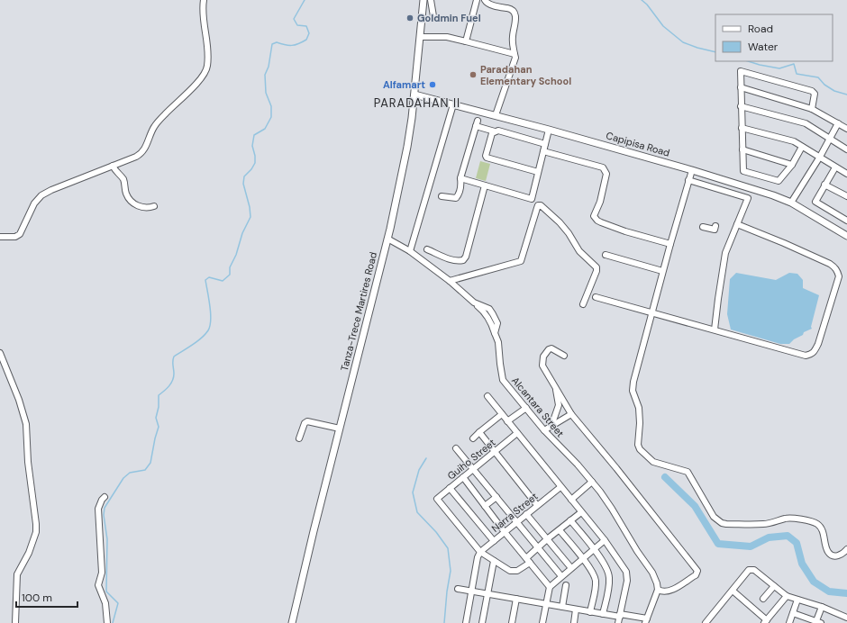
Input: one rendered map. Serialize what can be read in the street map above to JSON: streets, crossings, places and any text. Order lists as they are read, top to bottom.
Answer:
{
  "streets": {
    "main road": ["Capipisa Road", "Tanza-Trece Martires Road"],
    "street": ["Alcantara Street", "Guiho Street", "Narra Street"]
  },
  "crossings": [
    ["Capipisa Road", "Tanza-Trece Martires Road"],
    ["Tanza-Trece Martires Road", "Alcantara Street"],
    ["Guiho Street", "Narra Street"]
  ],
  "districts": ["PARADAHAN II"],
  "places": ["Goldmin Fuel", "Paradahan Elementary School", "Alfamart"],
  "legend": ["Road", "Water"],
  "scale_bar": "100 m"
}
